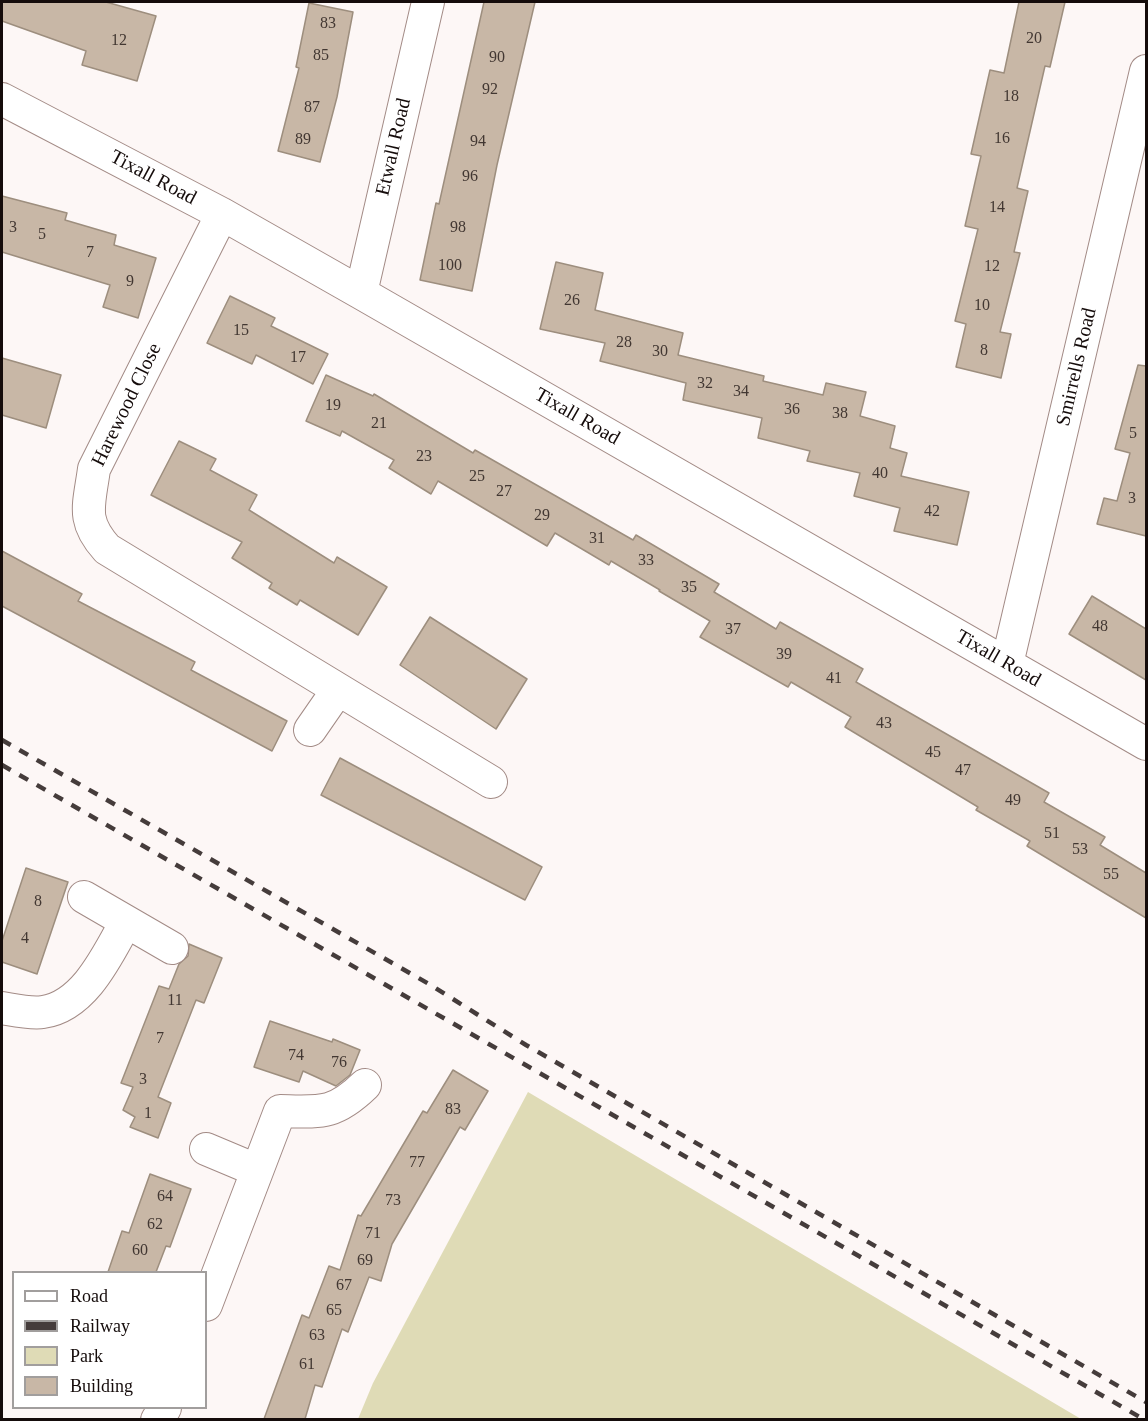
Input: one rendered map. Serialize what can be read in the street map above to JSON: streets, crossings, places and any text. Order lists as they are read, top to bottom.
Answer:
{
  "streets": {
    "street": [
      "Etwall Road",
      "Tixall Road",
      "Smirrells Road",
      "Harewood Close"
    ]
  },
  "crossings": [
    ["Etwall Road", "Tixall Road"],
    ["Tixall Road", "Smirrells Road"],
    ["Tixall Road", "Harewood Close"]
  ],
  "house_numbers": [
    "83",
    "20",
    "12",
    "85",
    "90",
    "92",
    "18",
    "87",
    "16",
    "89",
    "94",
    "96",
    "14",
    "3",
    "98",
    "5",
    "7",
    "100",
    "12",
    "9",
    "26",
    "10",
    "15",
    "28",
    "8",
    "30",
    "17",
    "32",
    "34",
    "19",
    "36",
    "38",
    "21",
    "5",
    "23",
    "40",
    "25",
    "27",
    "3",
    "42",
    "29",
    "31",
    "33",
    "35",
    "48",
    "37",
    "39",
    "41",
    "43",
    "45",
    "47",
    "49",
    "51",
    "53",
    "55",
    "8",
    "4",
    "11",
    "7",
    "74",
    "76",
    "3",
    "83",
    "1",
    "77",
    "64",
    "73",
    "62",
    "71",
    "60",
    "69",
    "67",
    "65",
    "63",
    "61"
  ],
  "legend": [
    "Road",
    "Railway",
    "Park",
    "Building"
  ]
}
